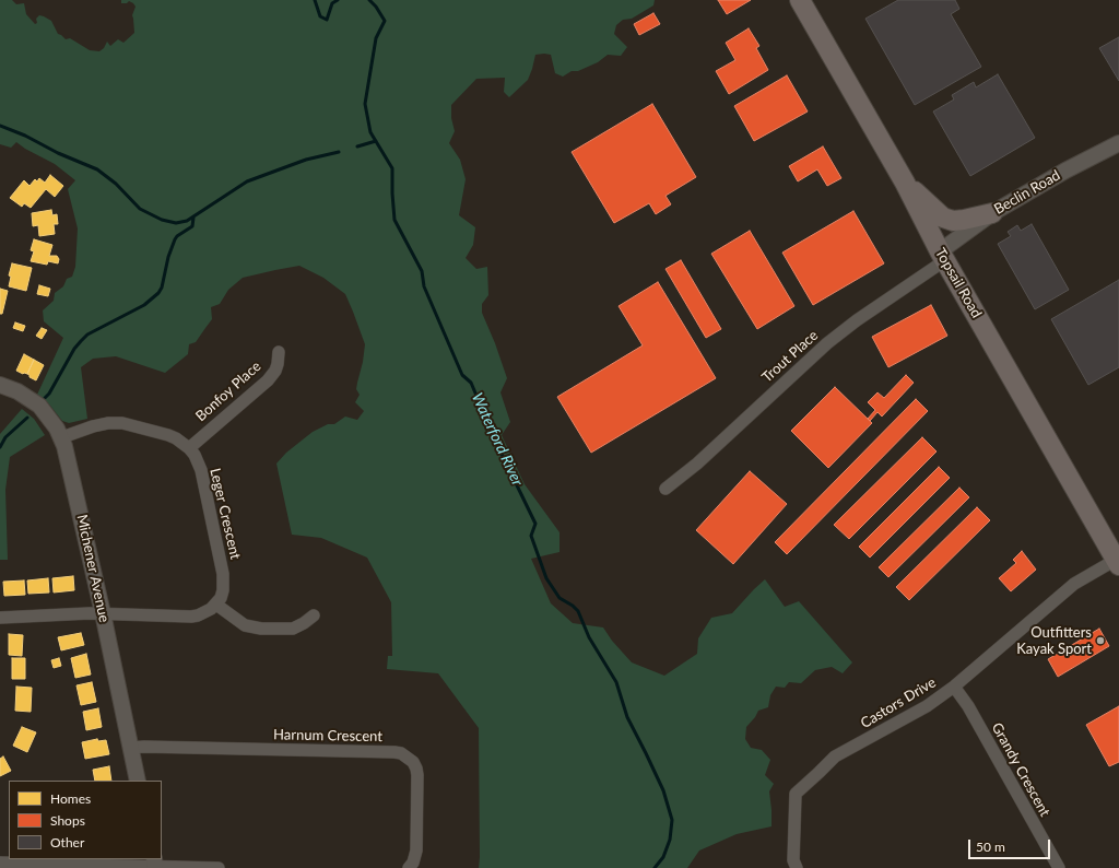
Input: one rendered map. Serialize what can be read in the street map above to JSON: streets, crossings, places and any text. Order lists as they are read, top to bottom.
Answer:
{
  "streets": {
    "main road": ["Topsail Road"],
    "street": [
      "Beclin Road",
      "Trout Place",
      "Bonfoy Place",
      "Leger Crescent",
      "Michener Avenue",
      "Castors Drive",
      "Harnum Crescent",
      "Grandy Crescent"
    ]
  },
  "crossings": [
    ["Beclin Road", "Topsail Road"],
    ["Beclin Road", "Trout Place"],
    ["Topsail Road", "Trout Place"],
    ["Topsail Road", "Castors Drive"],
    ["Bonfoy Place", "Leger Crescent"],
    ["Leger Crescent", "Michener Avenue"],
    ["Michener Avenue", "Harnum Crescent"],
    ["Castors Drive", "Grandy Crescent"]
  ],
  "water": ["Waterford River"],
  "places": ["Outfitters Kayak Sport"],
  "legend": ["Homes", "Shops", "Other"],
  "scale_bar": "50 m"
}
